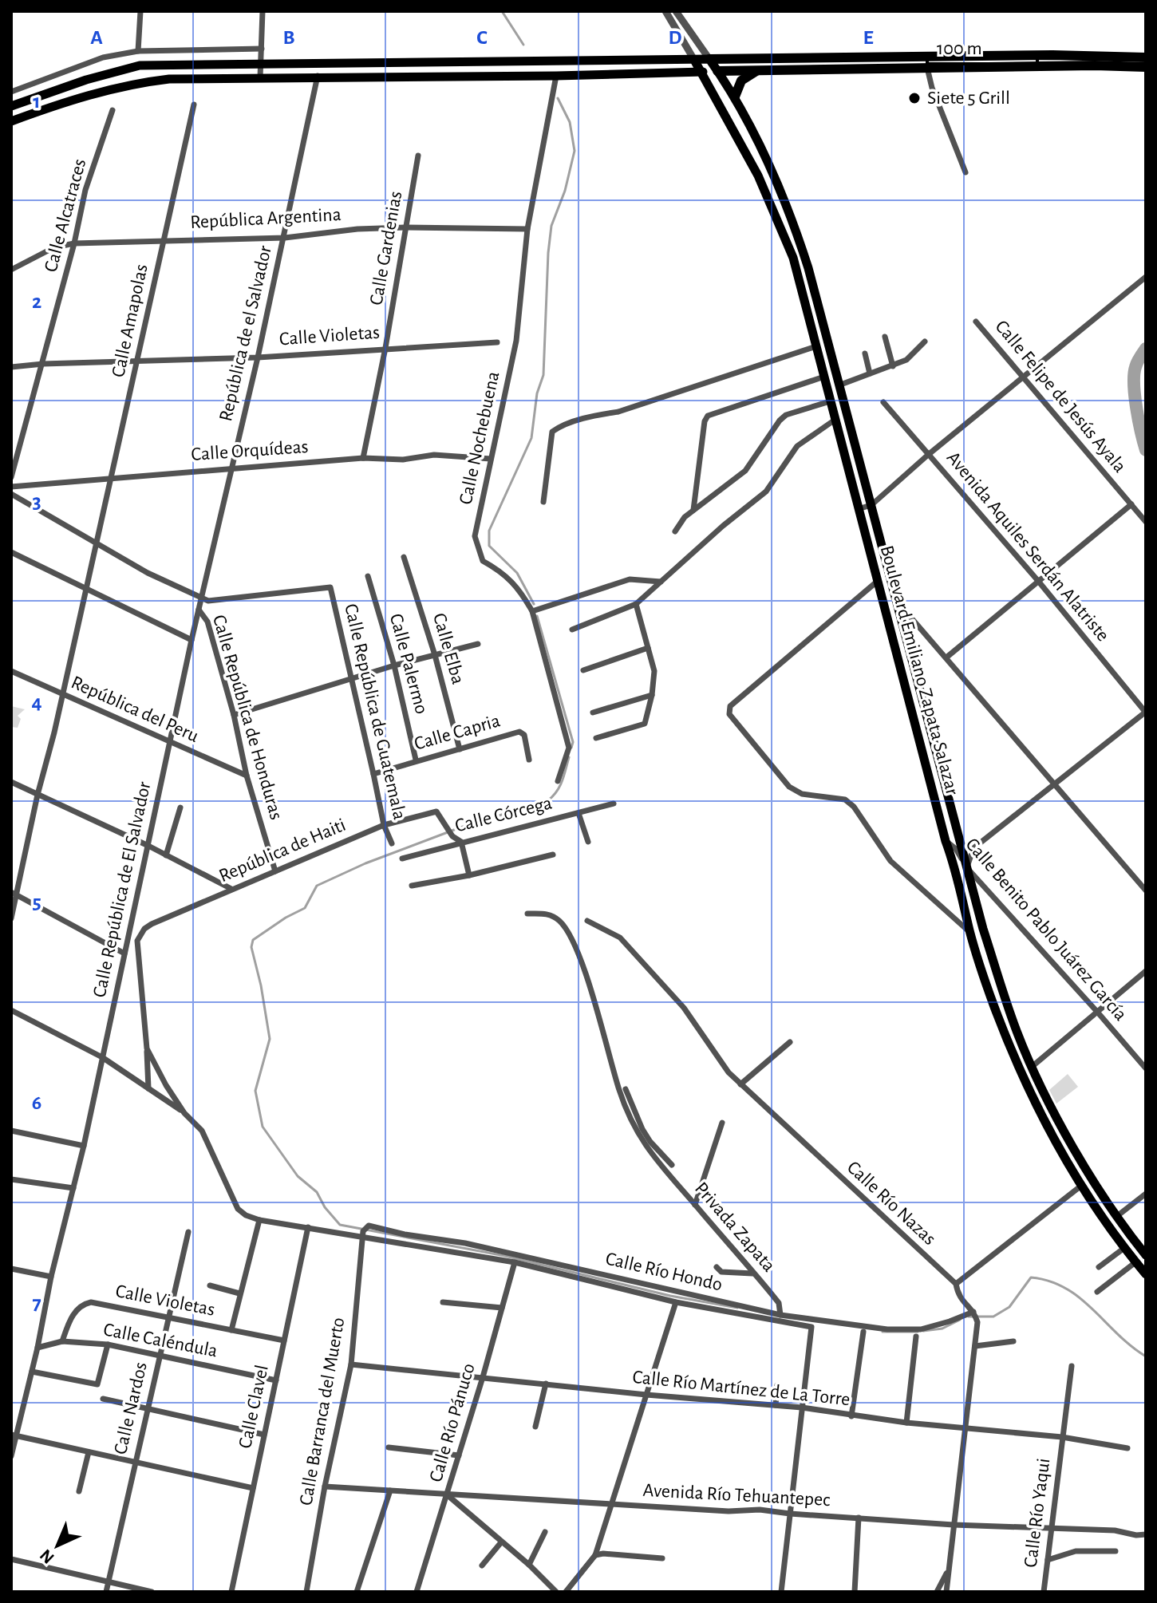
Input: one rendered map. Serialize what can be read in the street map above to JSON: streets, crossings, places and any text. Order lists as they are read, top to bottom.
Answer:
{
  "streets": {
    "main road": ["Boulevard Emiliano Zapata Salazar"],
    "street": [
      "Calle Alcatraces",
      "República Argentina",
      "Calle Gardenias",
      "Calle Amapolas",
      "República de el Salvador",
      "Calle Violetas",
      "Calle Felipe de Jesús Ayala",
      "Calle Nochebuena",
      "Calle Orquídeas",
      "Avenida Aquiles Serdán Alatriste",
      "Calle Elba",
      "Calle Palermo",
      "República del Peru",
      "Calle República de Guatemala",
      "Calle República de Honduras",
      "Calle Capria",
      "Calle Córcega",
      "República de Haiti",
      "Calle República de El Salvador",
      "Calle Benito Pablo Juárez García",
      "Calle Río Nazas",
      "Privada Zapata",
      "Calle Río Hondo",
      "Calle Caléndula",
      "Calle Río Martínez de La Torre",
      "Calle Clavel",
      "Calle Nardos",
      "Calle Barranca del Muerto",
      "Calle Río Pánuco",
      "Avenida Río Tehuantepec",
      "Calle Río Yaqui"
    ]
  },
  "crossings": [
    ["Calle Alcatraces", "República Argentina"],
    ["Calle Alcatraces", "Calle Violetas"],
    ["República Argentina", "Calle Gardenias"],
    ["República Argentina", "Calle Amapolas"],
    ["República Argentina", "República de el Salvador"],
    ["República Argentina", "Calle Nochebuena"],
    ["Calle Gardenias", "Calle Violetas"],
    ["Calle Gardenias", "Calle Orquídeas"],
    ["Calle Amapolas", "Calle Violetas"],
    ["Calle Amapolas", "Calle Orquídeas"],
    ["Calle Amapolas", "República del Peru"],
    ["República de el Salvador", "Calle Violetas"],
    ["República de el Salvador", "Calle Orquídeas"],
    ["República de el Salvador", "Calle República de Guatemala"],
    ["República de el Salvador", "Calle República de El Salvador"],
    ["Calle Violetas", "Calle Caléndula"],
    ["Calle Violetas", "Calle Clavel"],
    ["Calle Violetas", "Calle Nardos"],
    ["Calle Nochebuena", "Calle Orquídeas"],
    ["Calle Elba", "Calle Capria"],
    ["Calle Palermo", "Calle Capria"],
    ["Boulevard Emiliano Zapata Salazar", "Calle Benito Pablo Juárez García"],
    ["República del Peru", "Calle República de Honduras"],
    ["República del Peru", "Calle República de El Salvador"],
    ["Calle República de Guatemala", "Calle Capria"],
    ["Calle República de Guatemala", "República de Haiti"],
    ["Calle República de Guatemala", "Calle República de El Salvador"],
    ["Calle República de Honduras", "República de Haiti"],
    ["Calle República de Honduras", "Calle República de El Salvador"],
    ["Calle Córcega", "República de Haiti"],
    ["Calle República de El Salvador", "Calle Caléndula"],
    ["Privada Zapata", "Calle Río Hondo"],
    ["Calle Río Hondo", "Calle Río Martínez de La Torre"],
    ["Calle Río Hondo", "Calle Barranca del Muerto"],
    ["Calle Río Hondo", "Calle Río Pánuco"],
    ["Calle Caléndula", "Calle Clavel"],
    ["Calle Caléndula", "Calle Nardos"],
    ["Calle Río Martínez de La Torre", "Calle Barranca del Muerto"],
    ["Calle Río Martínez de La Torre", "Calle Río Pánuco"],
    ["Calle Río Martínez de La Torre", "Calle Río Yaqui"],
    ["Calle Barranca del Muerto", "Avenida Río Tehuantepec"],
    ["Calle Río Pánuco", "Avenida Río Tehuantepec"],
    ["Avenida Río Tehuantepec", "Calle Río Yaqui"]
  ],
  "places": ["Siete 5 Grill"],
  "scale_bar": "100 m",
  "north": "bottom left",
  "grid": {
    "columns": [
      "A",
      "B",
      "C",
      "D",
      "E"
    ],
    "rows": [
      "1",
      "2",
      "3",
      "4",
      "5",
      "6",
      "7"
    ]
  }
}
